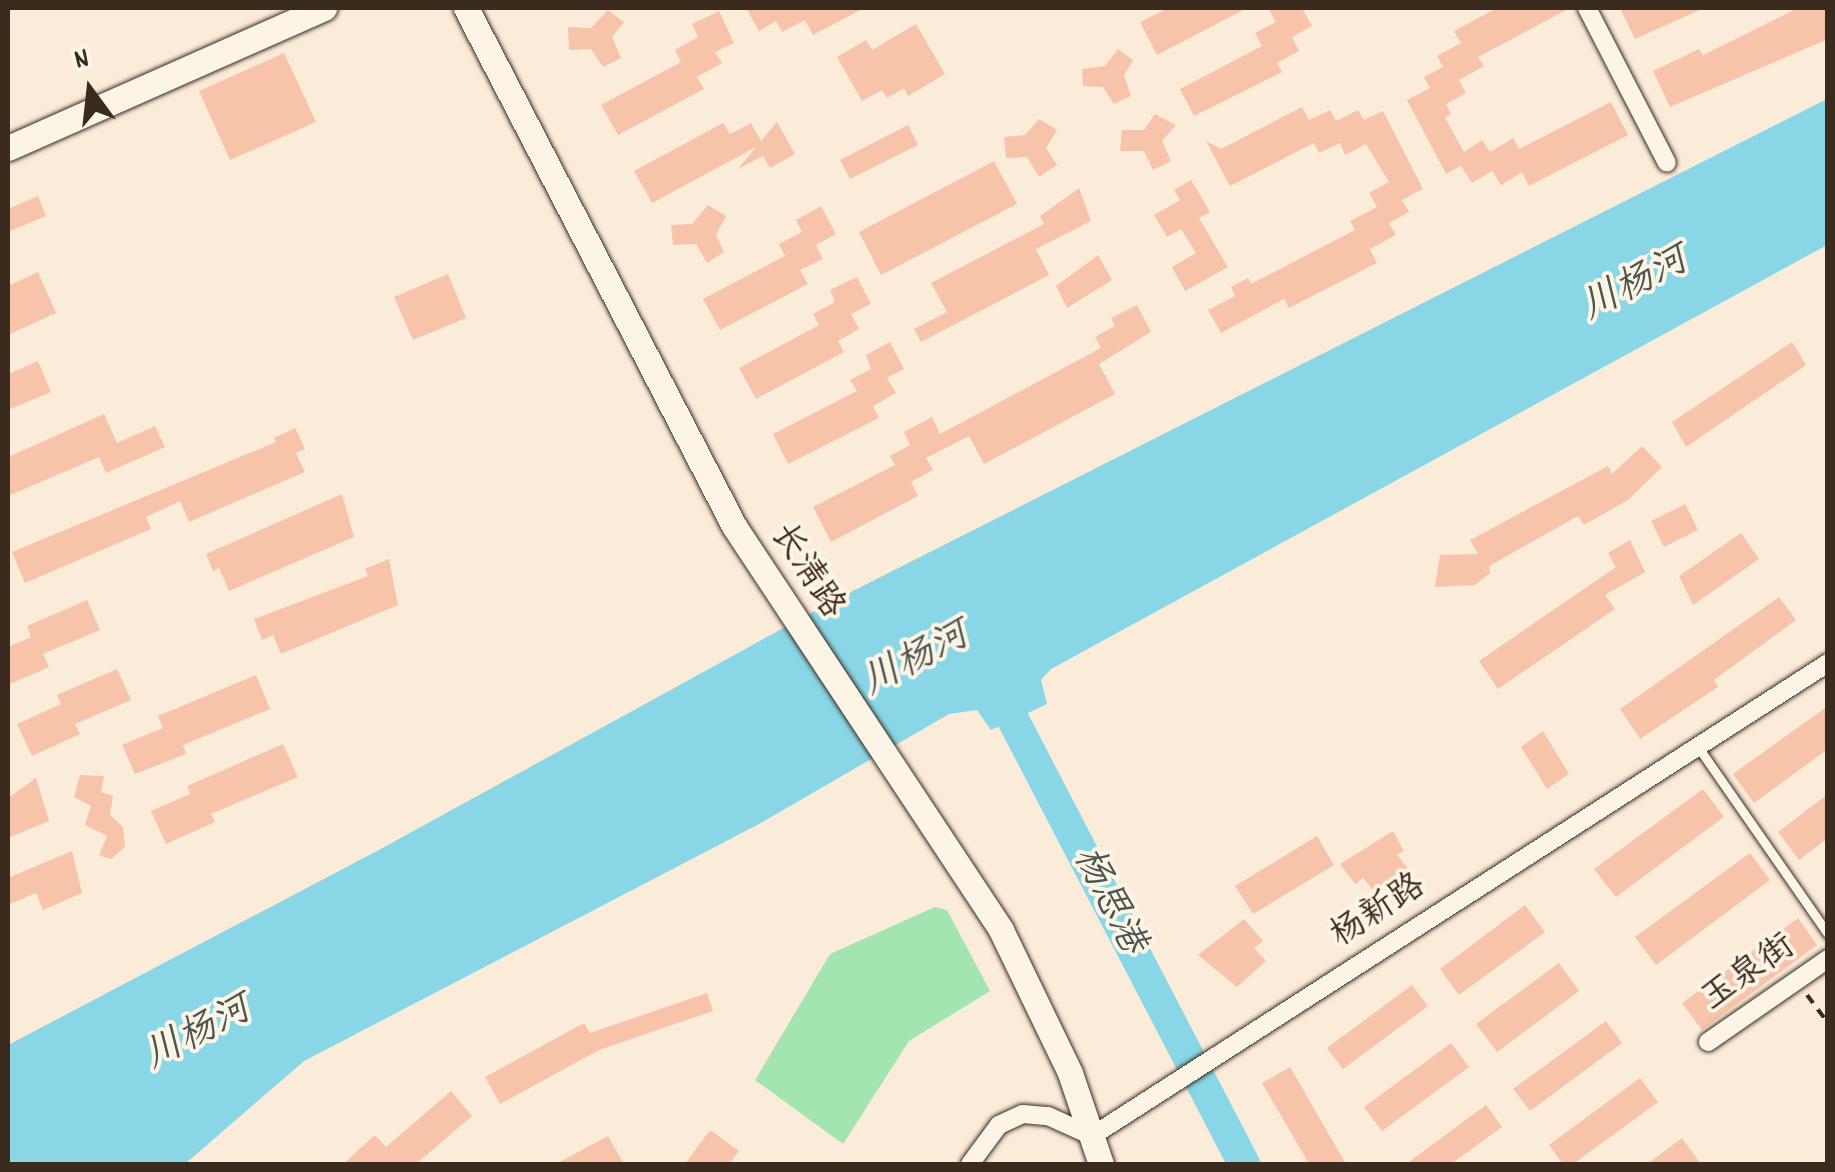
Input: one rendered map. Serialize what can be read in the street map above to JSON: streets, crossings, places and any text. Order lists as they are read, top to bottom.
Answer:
{
  "streets": {
    "main road": ["长清路"],
    "street": ["杨新路", "玉泉街"]
  },
  "crossings": [
    ["长清路", "杨新路"]
  ],
  "water": ["川杨河", "杨思港"],
  "north": "top"
}
